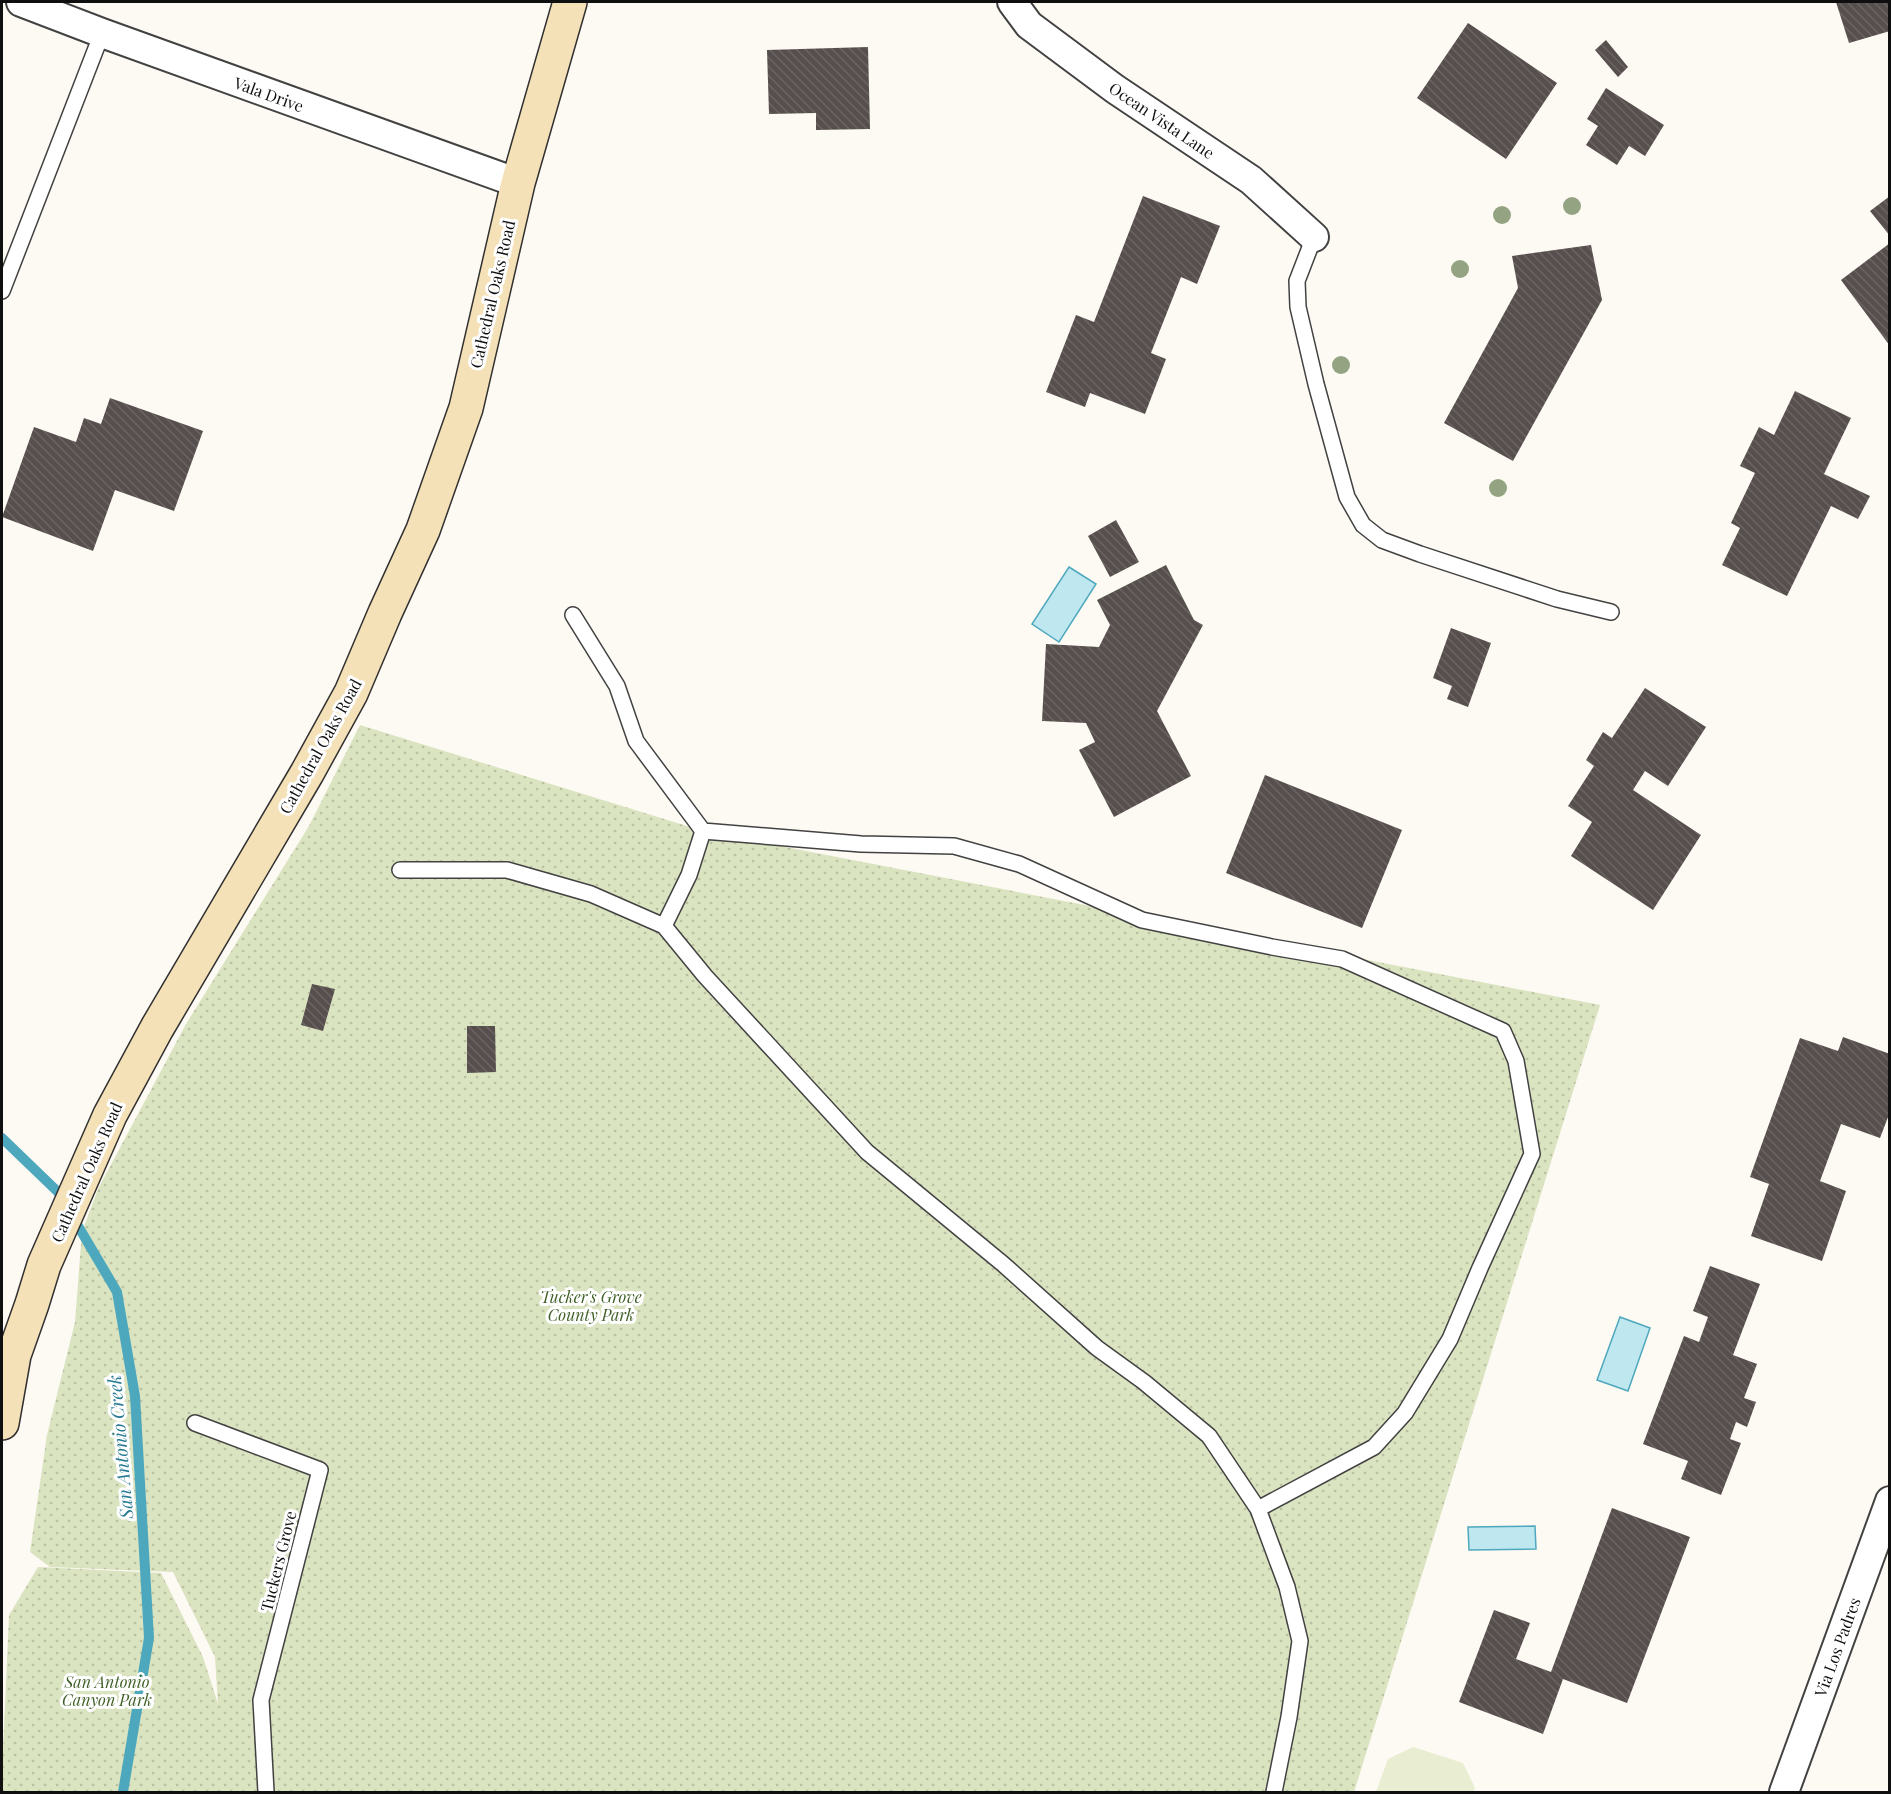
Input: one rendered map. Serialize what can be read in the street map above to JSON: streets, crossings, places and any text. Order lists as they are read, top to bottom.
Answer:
{
  "streets": {
    "main road": ["Cathedral Oaks Road"],
    "street": ["Vala Drive", "Ocean Vista Lane", "Via Los Padres"],
    "lane": ["Tuckers Grove"]
  },
  "crossings": [
    ["Vala Drive", "Cathedral Oaks Road"]
  ],
  "water": ["San Antonio Creek"],
  "parks": ["Tucker's Grove County Park", "San Antonio Canyon Park"]
}
